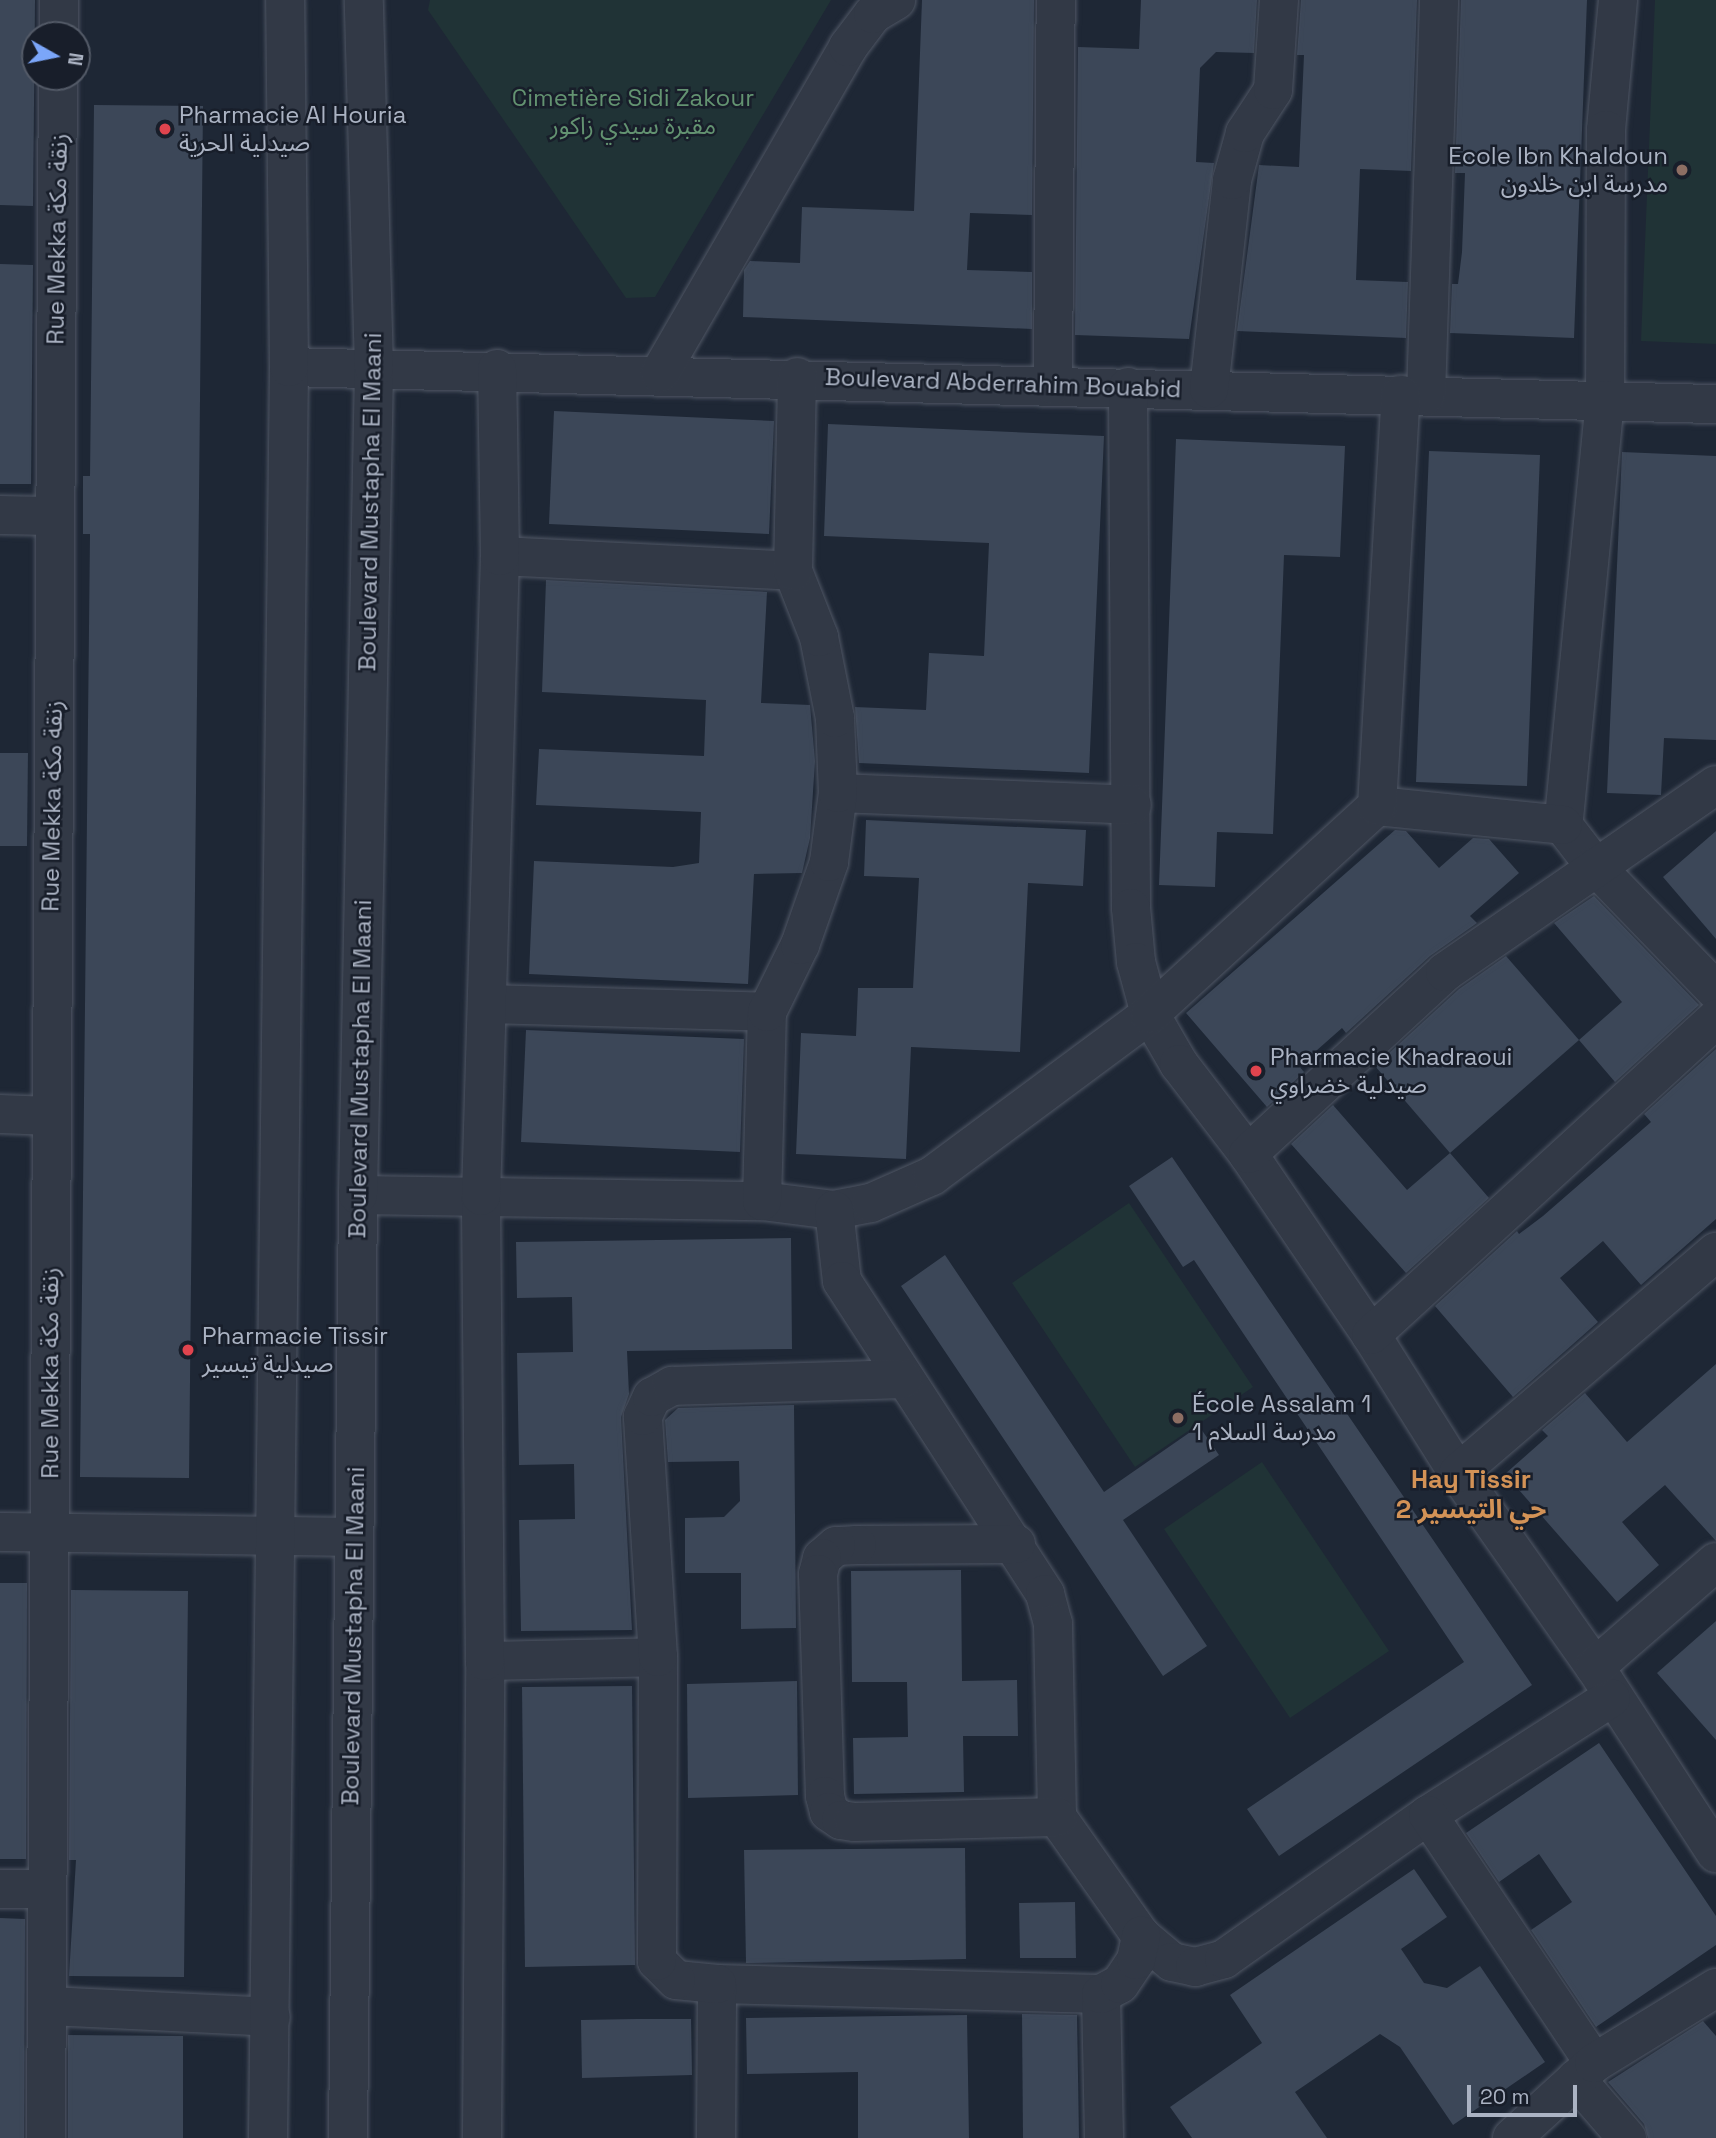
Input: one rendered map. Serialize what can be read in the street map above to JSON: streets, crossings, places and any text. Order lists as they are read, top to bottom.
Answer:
{
  "streets": {
    "street": ["Rue Mekka زنقة مكة", "Boulevard Abderrahim Bouabid", "Boulevard Mustapha El Maani"]
  },
  "crossings": [
    ["Boulevard Abderrahim Bouabid", "Boulevard Mustapha El Maani"]
  ],
  "districts": ["Hay Tissir 2 حي التيسير"],
  "parks": ["Cimetière Sidi Zakour مقبرة سيدي زاكور"],
  "places": [
    "Pharmacie Al Houria صيدلية الحرية",
    "Ecole Ibn Khaldoun مدرسة ابن خلدون",
    "Pharmacie Khadraoui صيدلية خضراوي",
    "Pharmacie Tissir صيدلية تيسير",
    "École Assalam 1 مدرسة السلام 1"
  ],
  "scale_bar": "20 m",
  "north": "right"
}
